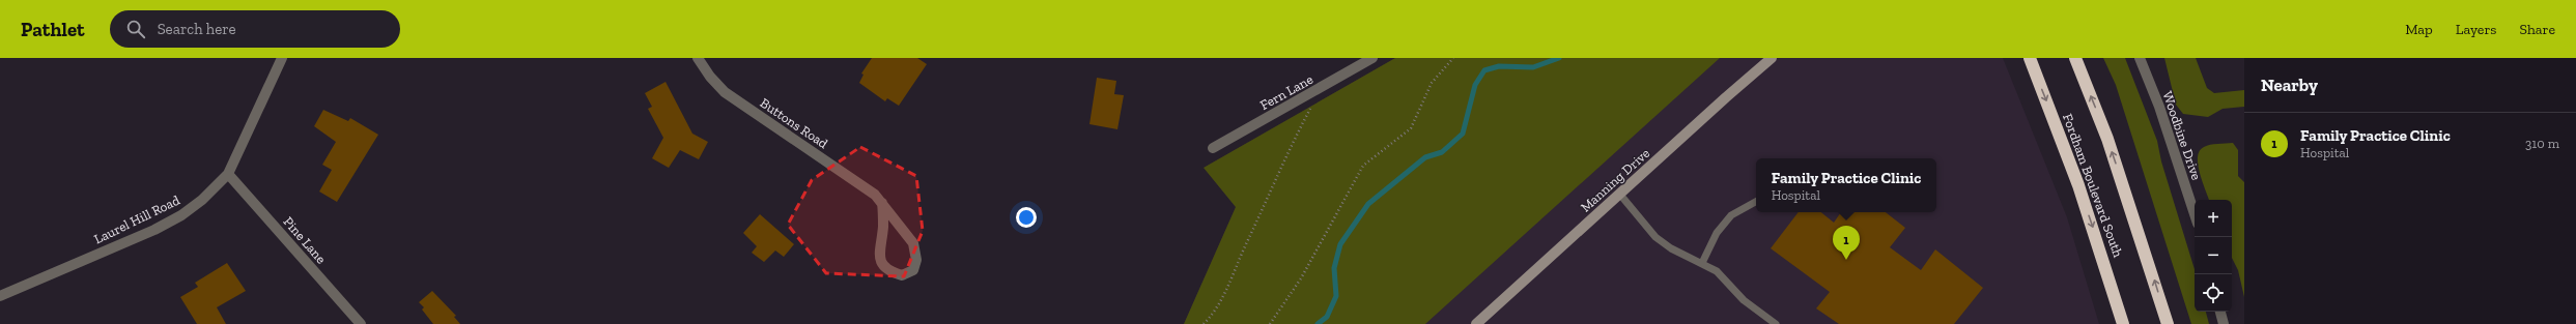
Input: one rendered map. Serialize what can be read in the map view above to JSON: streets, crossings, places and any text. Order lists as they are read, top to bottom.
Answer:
{
  "streets": {
    "highway": ["Fordham Boulevard South"],
    "street": [
      "Fern Lane",
      "Buttons Road",
      "Woodbine Drive",
      "Manning Drive",
      "Laurel Hill Road",
      "Pine Lane"
    ]
  },
  "crossings": [
    ["Laurel Hill Road", "Pine Lane"]
  ],
  "page": {
    "header": "Pathlet",
    "search": "Search here",
    "nav": ["Map", "Layers", "Share"],
    "heading": "Nearby",
    "list": [
      {
        "mark": "1",
        "name": "Family Practice Clinic",
        "note": "Hospital",
        "value": "310 m"
      }
    ],
    "popup": ["Family Practice Clinic", "Hospital"],
    "map_buttons": ["+", "−"],
    "pins": "1"
  }
}
